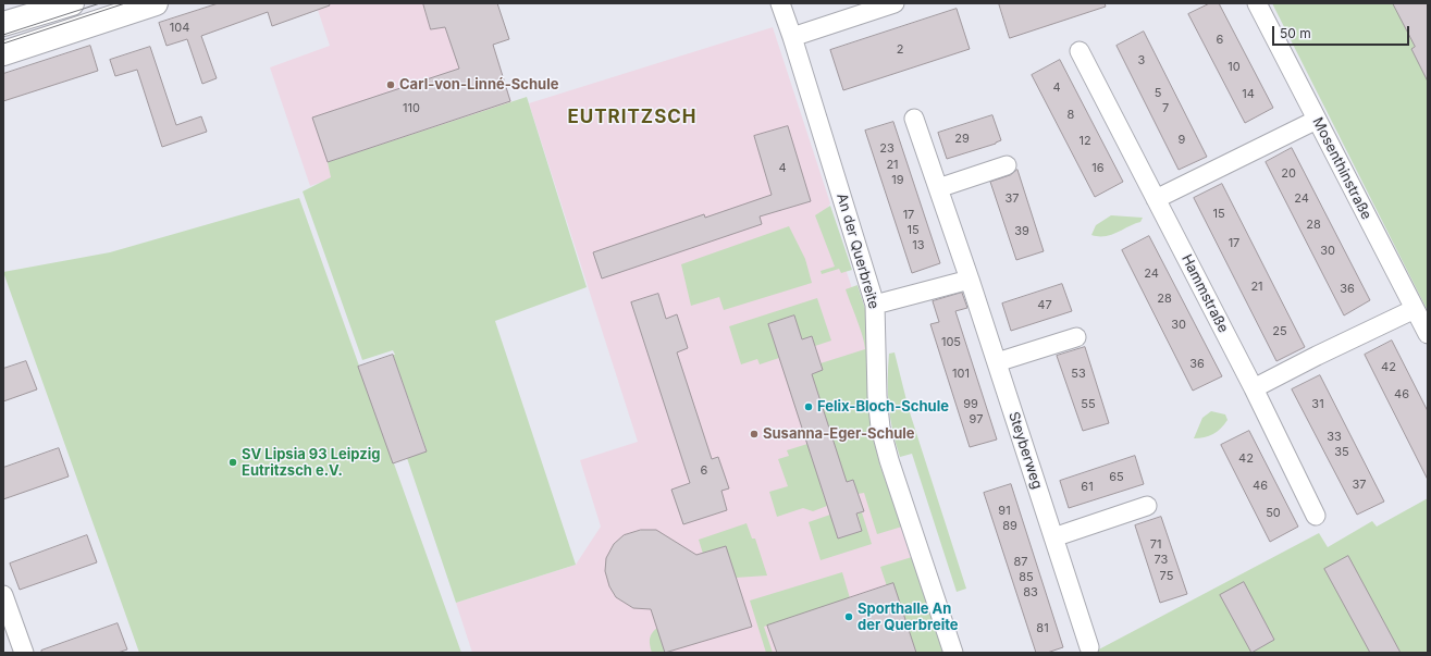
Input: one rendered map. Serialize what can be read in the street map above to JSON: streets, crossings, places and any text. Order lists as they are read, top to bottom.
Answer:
{
  "streets": {
    "street": [
      "Mosenthinstraße",
      "An der Querbreite",
      "Hammstraße",
      "Steyberweg"
    ]
  },
  "districts": ["EUTRITZSCH"],
  "places": [
    "Carl-von-Linné-Schule",
    "Felix-Bloch-Schule",
    "Susanna-Eger-Schule",
    "SV Lipsia 93 Leipzig Eutritzsch e.V.",
    "Sporthalle An der Querbreite"
  ],
  "house_numbers": [
    "104",
    "6",
    "2",
    "3",
    "10",
    "4",
    "5",
    "14",
    "110",
    "7",
    "8",
    "29",
    "9",
    "12",
    "23",
    "21",
    "4",
    "16",
    "20",
    "19",
    "37",
    "24",
    "15",
    "17",
    "28",
    "15",
    "39",
    "17",
    "13",
    "30",
    "24",
    "21",
    "36",
    "28",
    "47",
    "30",
    "25",
    "105",
    "36",
    "42",
    "101",
    "53",
    "46",
    "99",
    "55",
    "31",
    "97",
    "33",
    "35",
    "42",
    "6",
    "65",
    "37",
    "46",
    "61",
    "91",
    "50",
    "89",
    "71",
    "73",
    "87",
    "75",
    "85",
    "83",
    "81"
  ],
  "scale_bar": "50 m"
}
